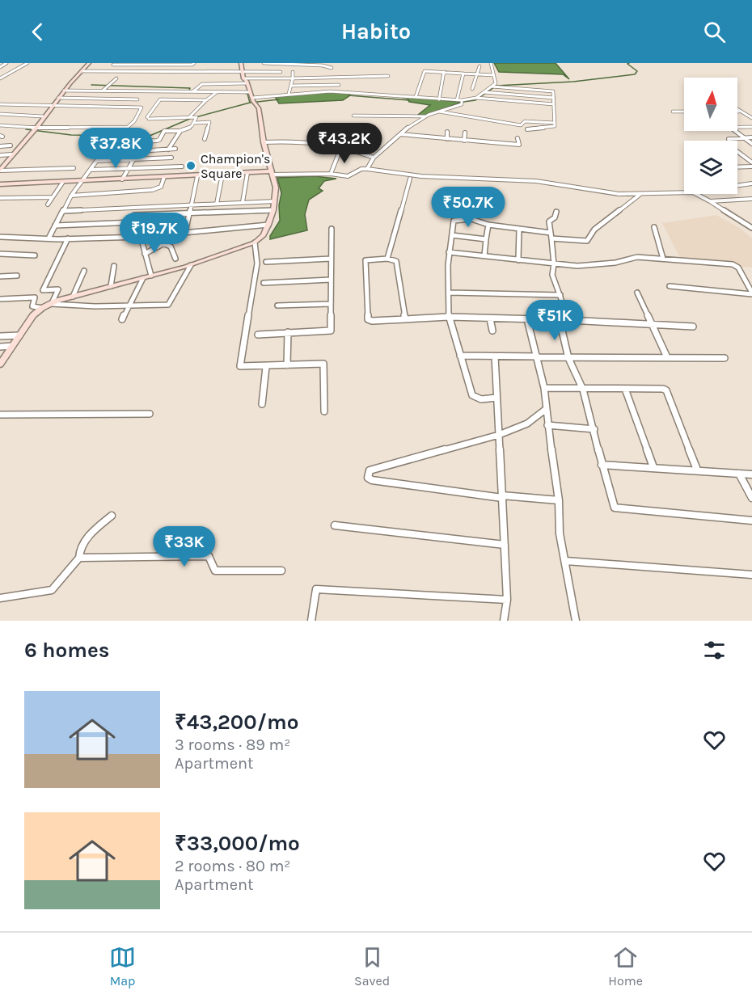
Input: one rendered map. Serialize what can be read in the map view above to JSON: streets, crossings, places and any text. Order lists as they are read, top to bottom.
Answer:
{
  "places": ["Champion's Square"],
  "north": "top",
  "page": {
    "header": "Habito",
    "price": [
      "₹43.2K",
      "₹37.8K",
      "₹50.7K",
      "₹19.7K",
      "₹51K",
      "₹33K"
    ],
    "heading": "6 homes",
    "list": [
      {
        "name": "₹43,200/mo",
        "note": "3 rooms · 89 m² · Apartment"
      },
      {
        "name": "₹33,000/mo",
        "note": "2 rooms · 80 m² · Apartment"
      }
    ],
    "tabs": ["Map", "Saved", "Home"]
  }
}
